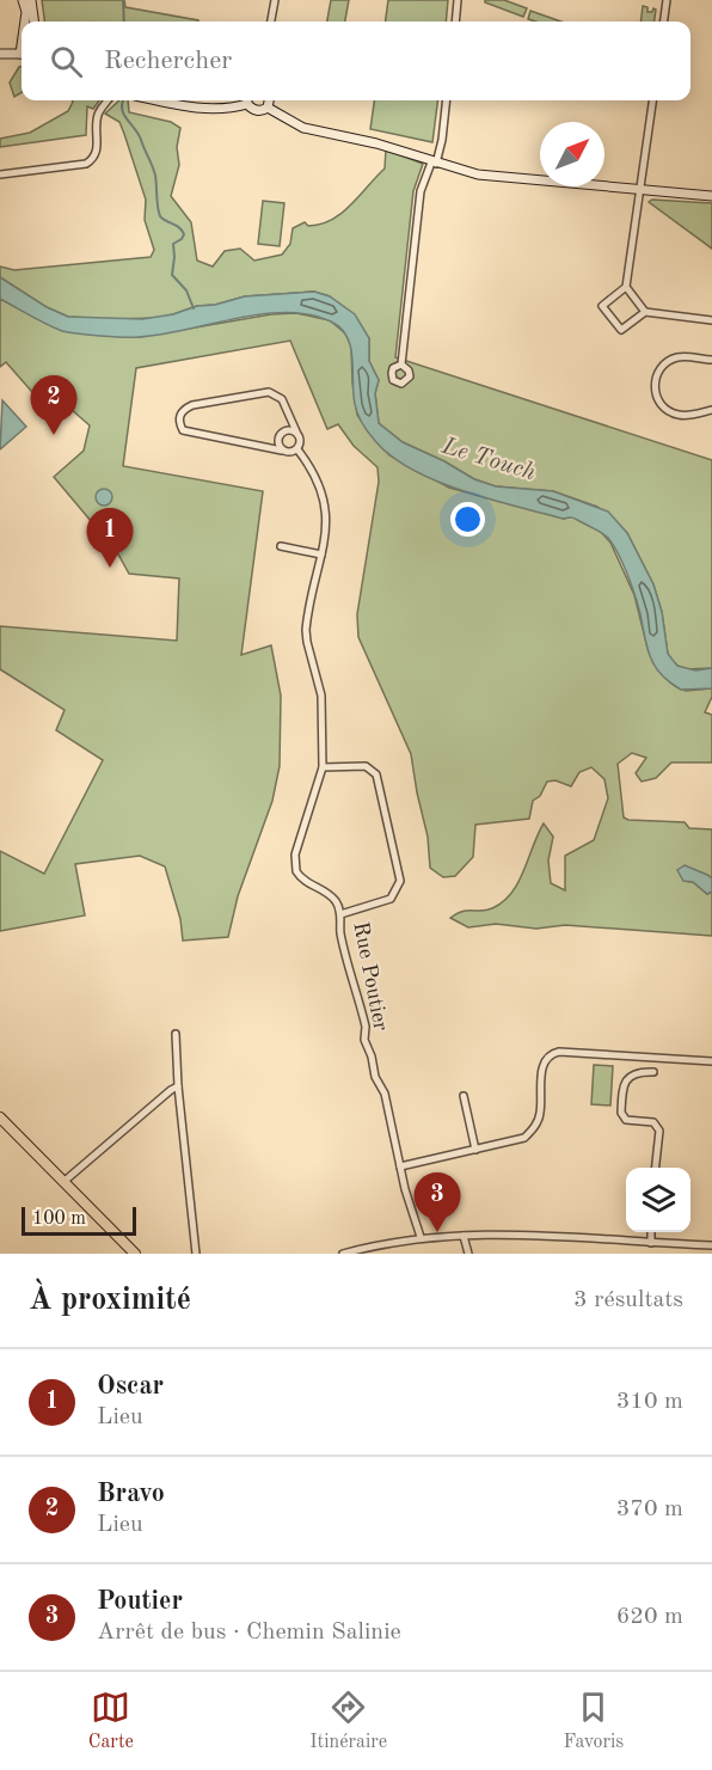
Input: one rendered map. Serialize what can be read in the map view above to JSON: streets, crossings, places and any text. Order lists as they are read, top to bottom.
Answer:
{
  "streets": {
    "street": ["Rue Poutier"]
  },
  "water": ["Le Touch"],
  "scale_bar": "100 m",
  "north": "top right",
  "page": {
    "search": "Rechercher",
    "pins": ["2", "1", "3"],
    "scale": "100 m",
    "heading": ["À proximité", "3 résultats"],
    "list": [
      {
        "mark": "1",
        "name": "Oscar",
        "note": "Lieu",
        "value": "310 m"
      },
      {
        "mark": "2",
        "name": "Bravo",
        "note": "Lieu",
        "value": "370 m"
      },
      {
        "mark": "3",
        "name": "Poutier",
        "note": "Arrêt de bus · Chemin Salinie",
        "value": "620 m"
      }
    ],
    "nav": ["Carte", "Itinéraire", "Favoris"]
  }
}
